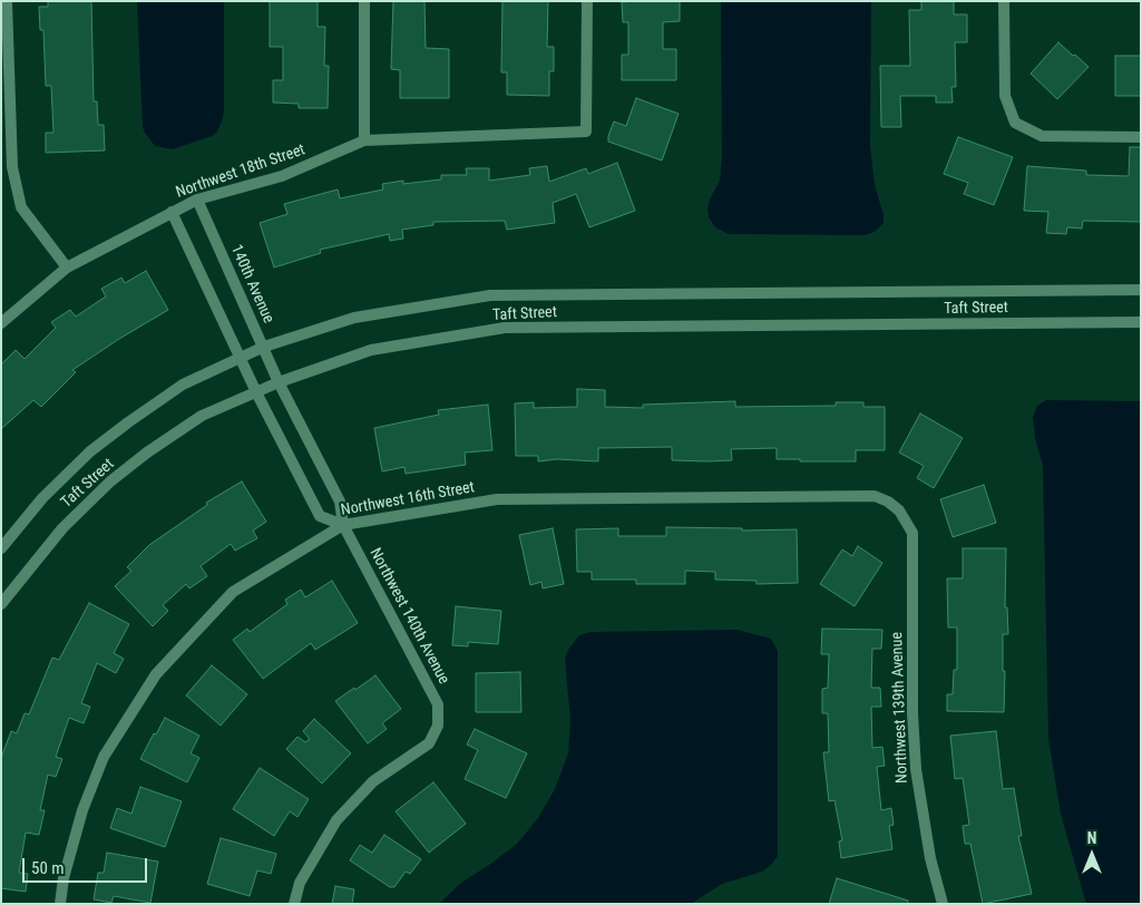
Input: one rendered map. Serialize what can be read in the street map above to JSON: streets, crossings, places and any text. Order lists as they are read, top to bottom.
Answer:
{
  "streets": {
    "street": [
      "Northwest 18th Street",
      "140th Avenue",
      "Taft Street",
      "Northwest 16th Street",
      "Northwest 140th Avenue",
      "Northwest 139th Avenue"
    ]
  },
  "crossings": [
    ["Northwest 18th Street", "140th Avenue"],
    ["140th Avenue", "Taft Street"],
    ["140th Avenue", "Northwest 140th Avenue"],
    ["Taft Street", "Northwest 140th Avenue"],
    ["Northwest 16th Street", "Northwest 140th Avenue"],
    ["Northwest 16th Street", "Northwest 139th Avenue"]
  ],
  "scale_bar": "50 m",
  "north": "top"
}
